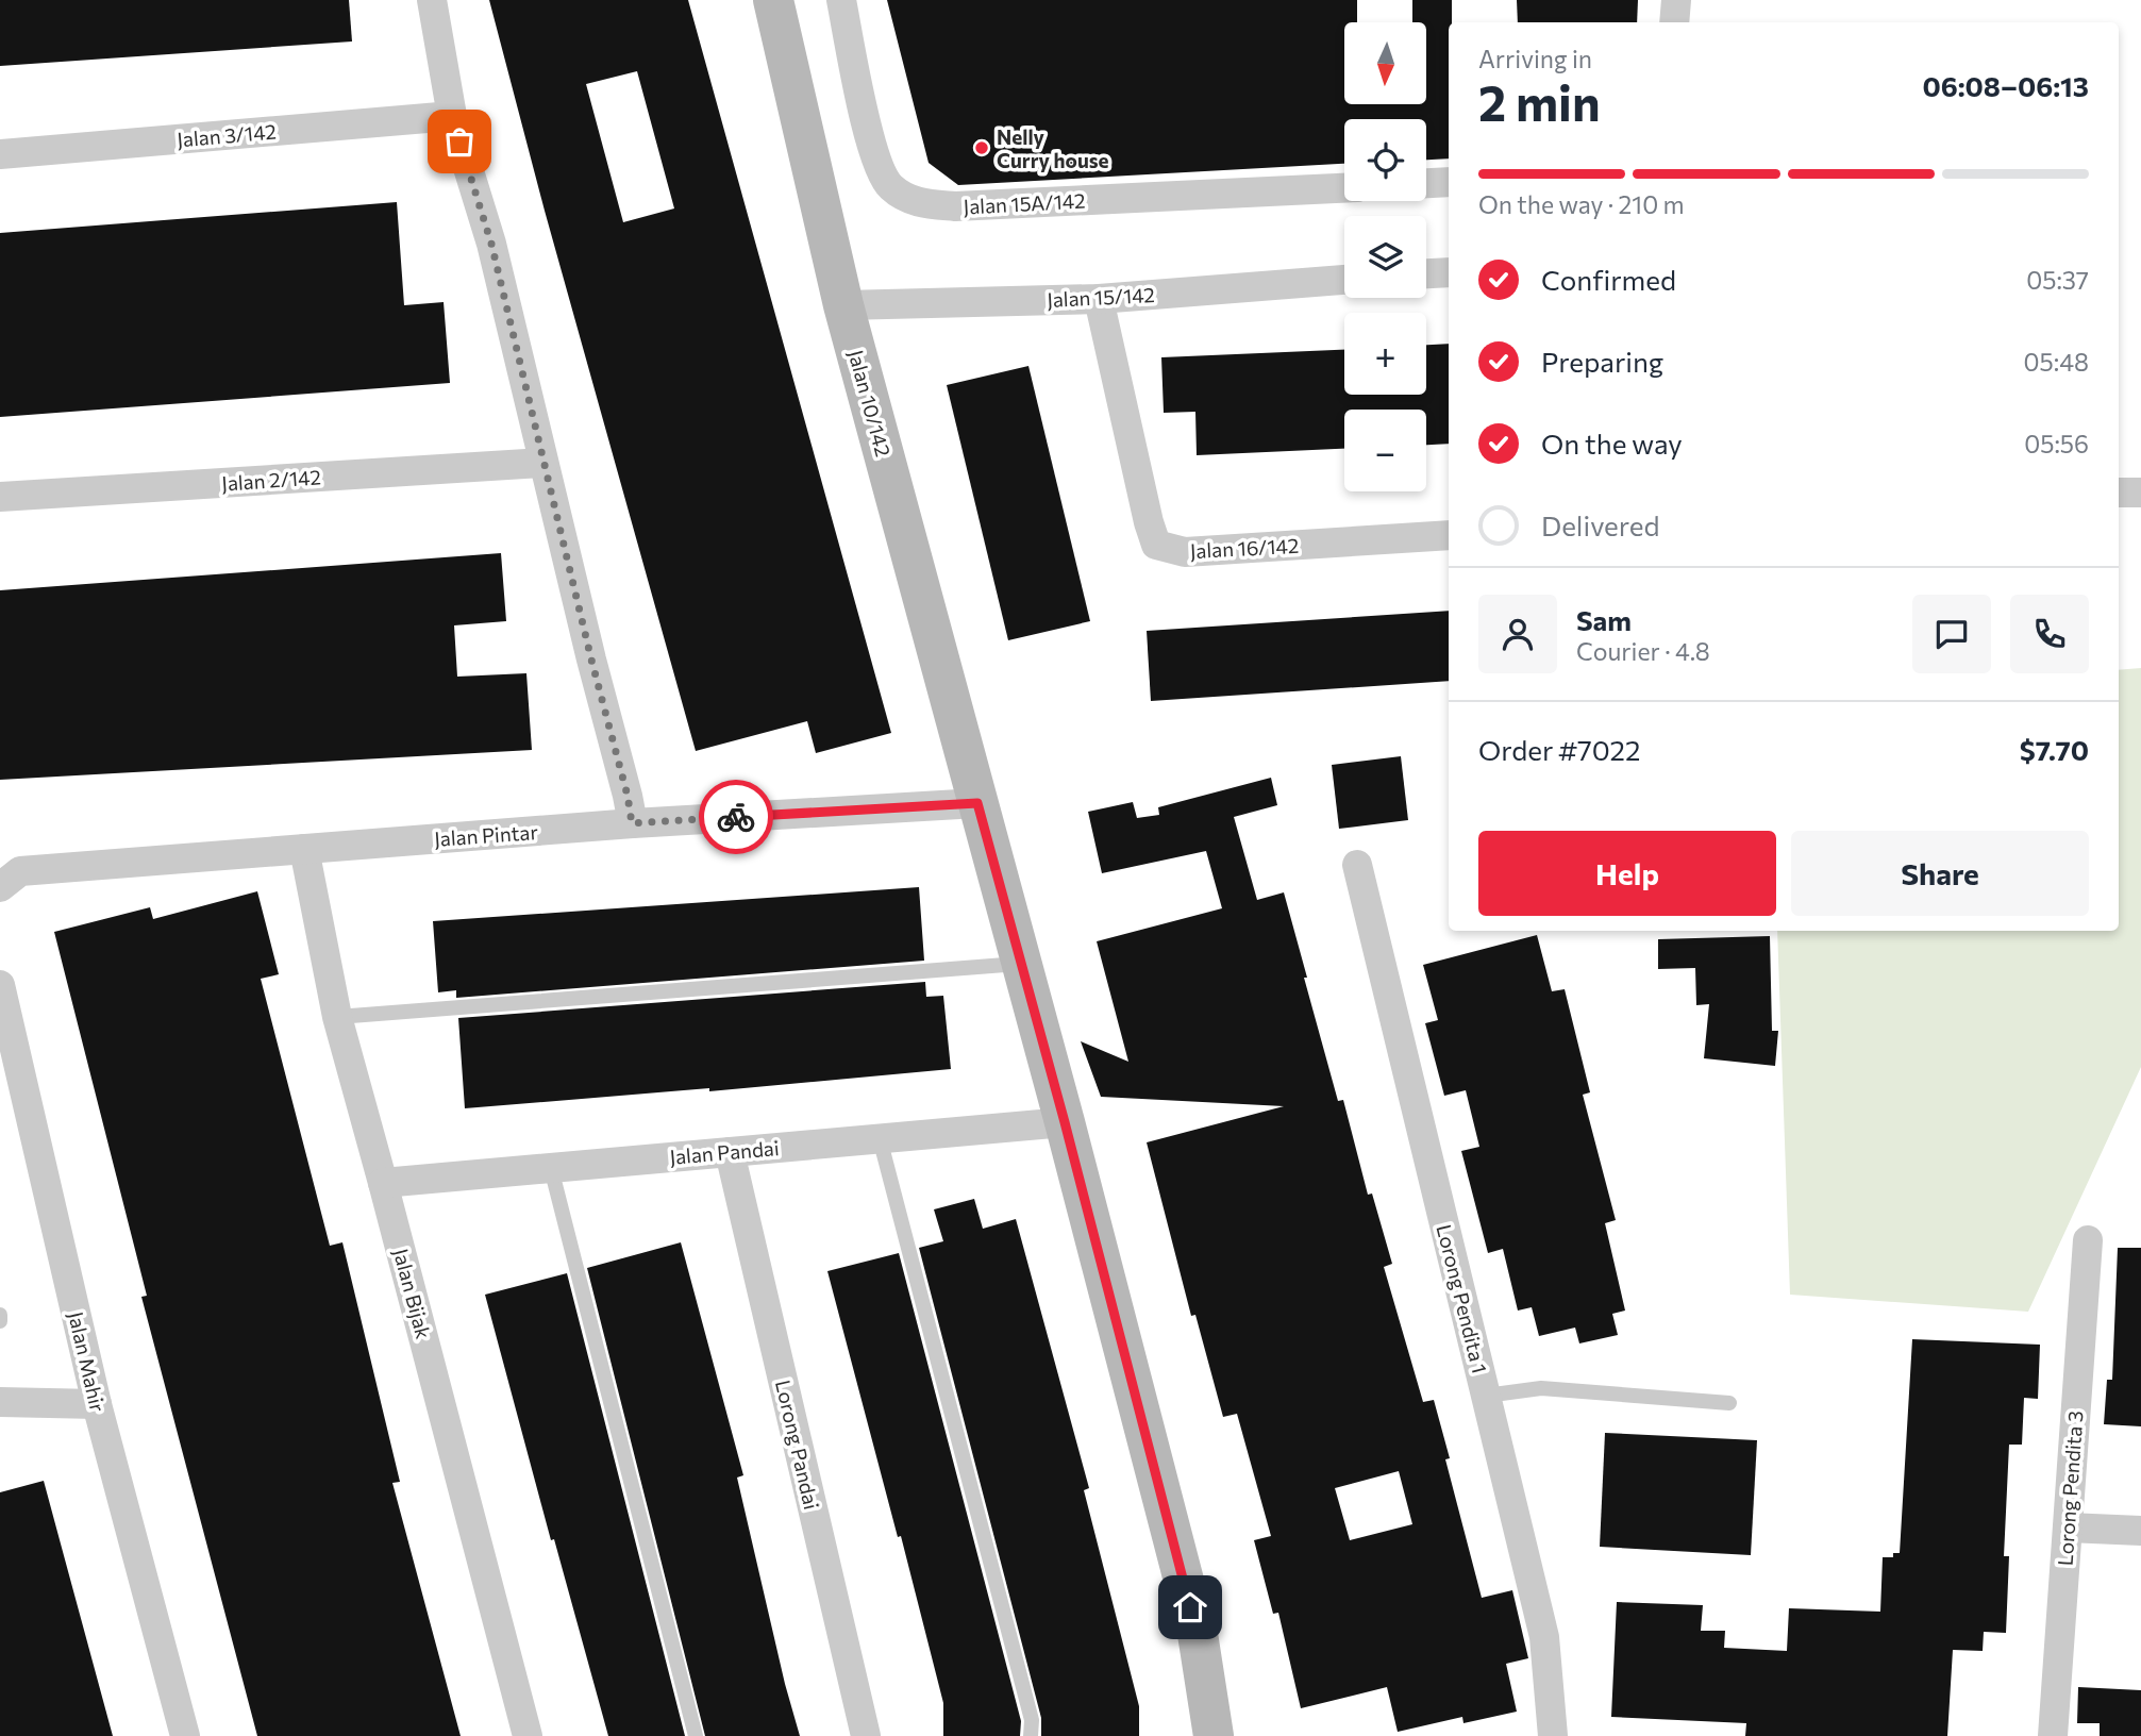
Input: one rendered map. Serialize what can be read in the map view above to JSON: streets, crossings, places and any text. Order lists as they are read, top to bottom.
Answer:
{
  "streets": {
    "street": [
      "Jalan 3/142",
      "Jalan 15A/142",
      "Jalan 15/142",
      "Jalan 10/142",
      "Jalan 2/142",
      "Jalan 16/142",
      "Jalan Pintar",
      "Jalan Pandai",
      "Jalan Bijak",
      "Lorong Pendita 1",
      "Jalan Mahir",
      "Lorong Pandai",
      "Lorong Pendita 3"
    ]
  },
  "crossings": [
    ["Jalan 15/142", "Jalan 10/142"],
    ["Jalan 15/142", "Jalan 16/142"],
    ["Jalan 10/142", "Jalan Pintar"],
    ["Jalan 10/142", "Jalan Pandai"],
    ["Jalan Pintar", "Jalan Bijak"],
    ["Jalan Pandai", "Jalan Bijak"],
    ["Jalan Pandai", "Lorong Pandai"]
  ],
  "places": ["Nelly Curry house"],
  "north": "bottom",
  "page": {
    "map_buttons": ["+", "−"],
    "heading": ["2 min", "Arriving in", "06:08–06:13"],
    "panel": [
      "Sam",
      "Courier · 4.8",
      "Order #7022",
      "$7.70"
    ],
    "bar": "On the way · 210 m",
    "list": [
      ["Confirmed", "05:37"],
      ["Preparing", "05:48"],
      ["On the way", "05:56"],
      "Delivered"
    ],
    "buttons": ["Help", "Share"]
  }
}
